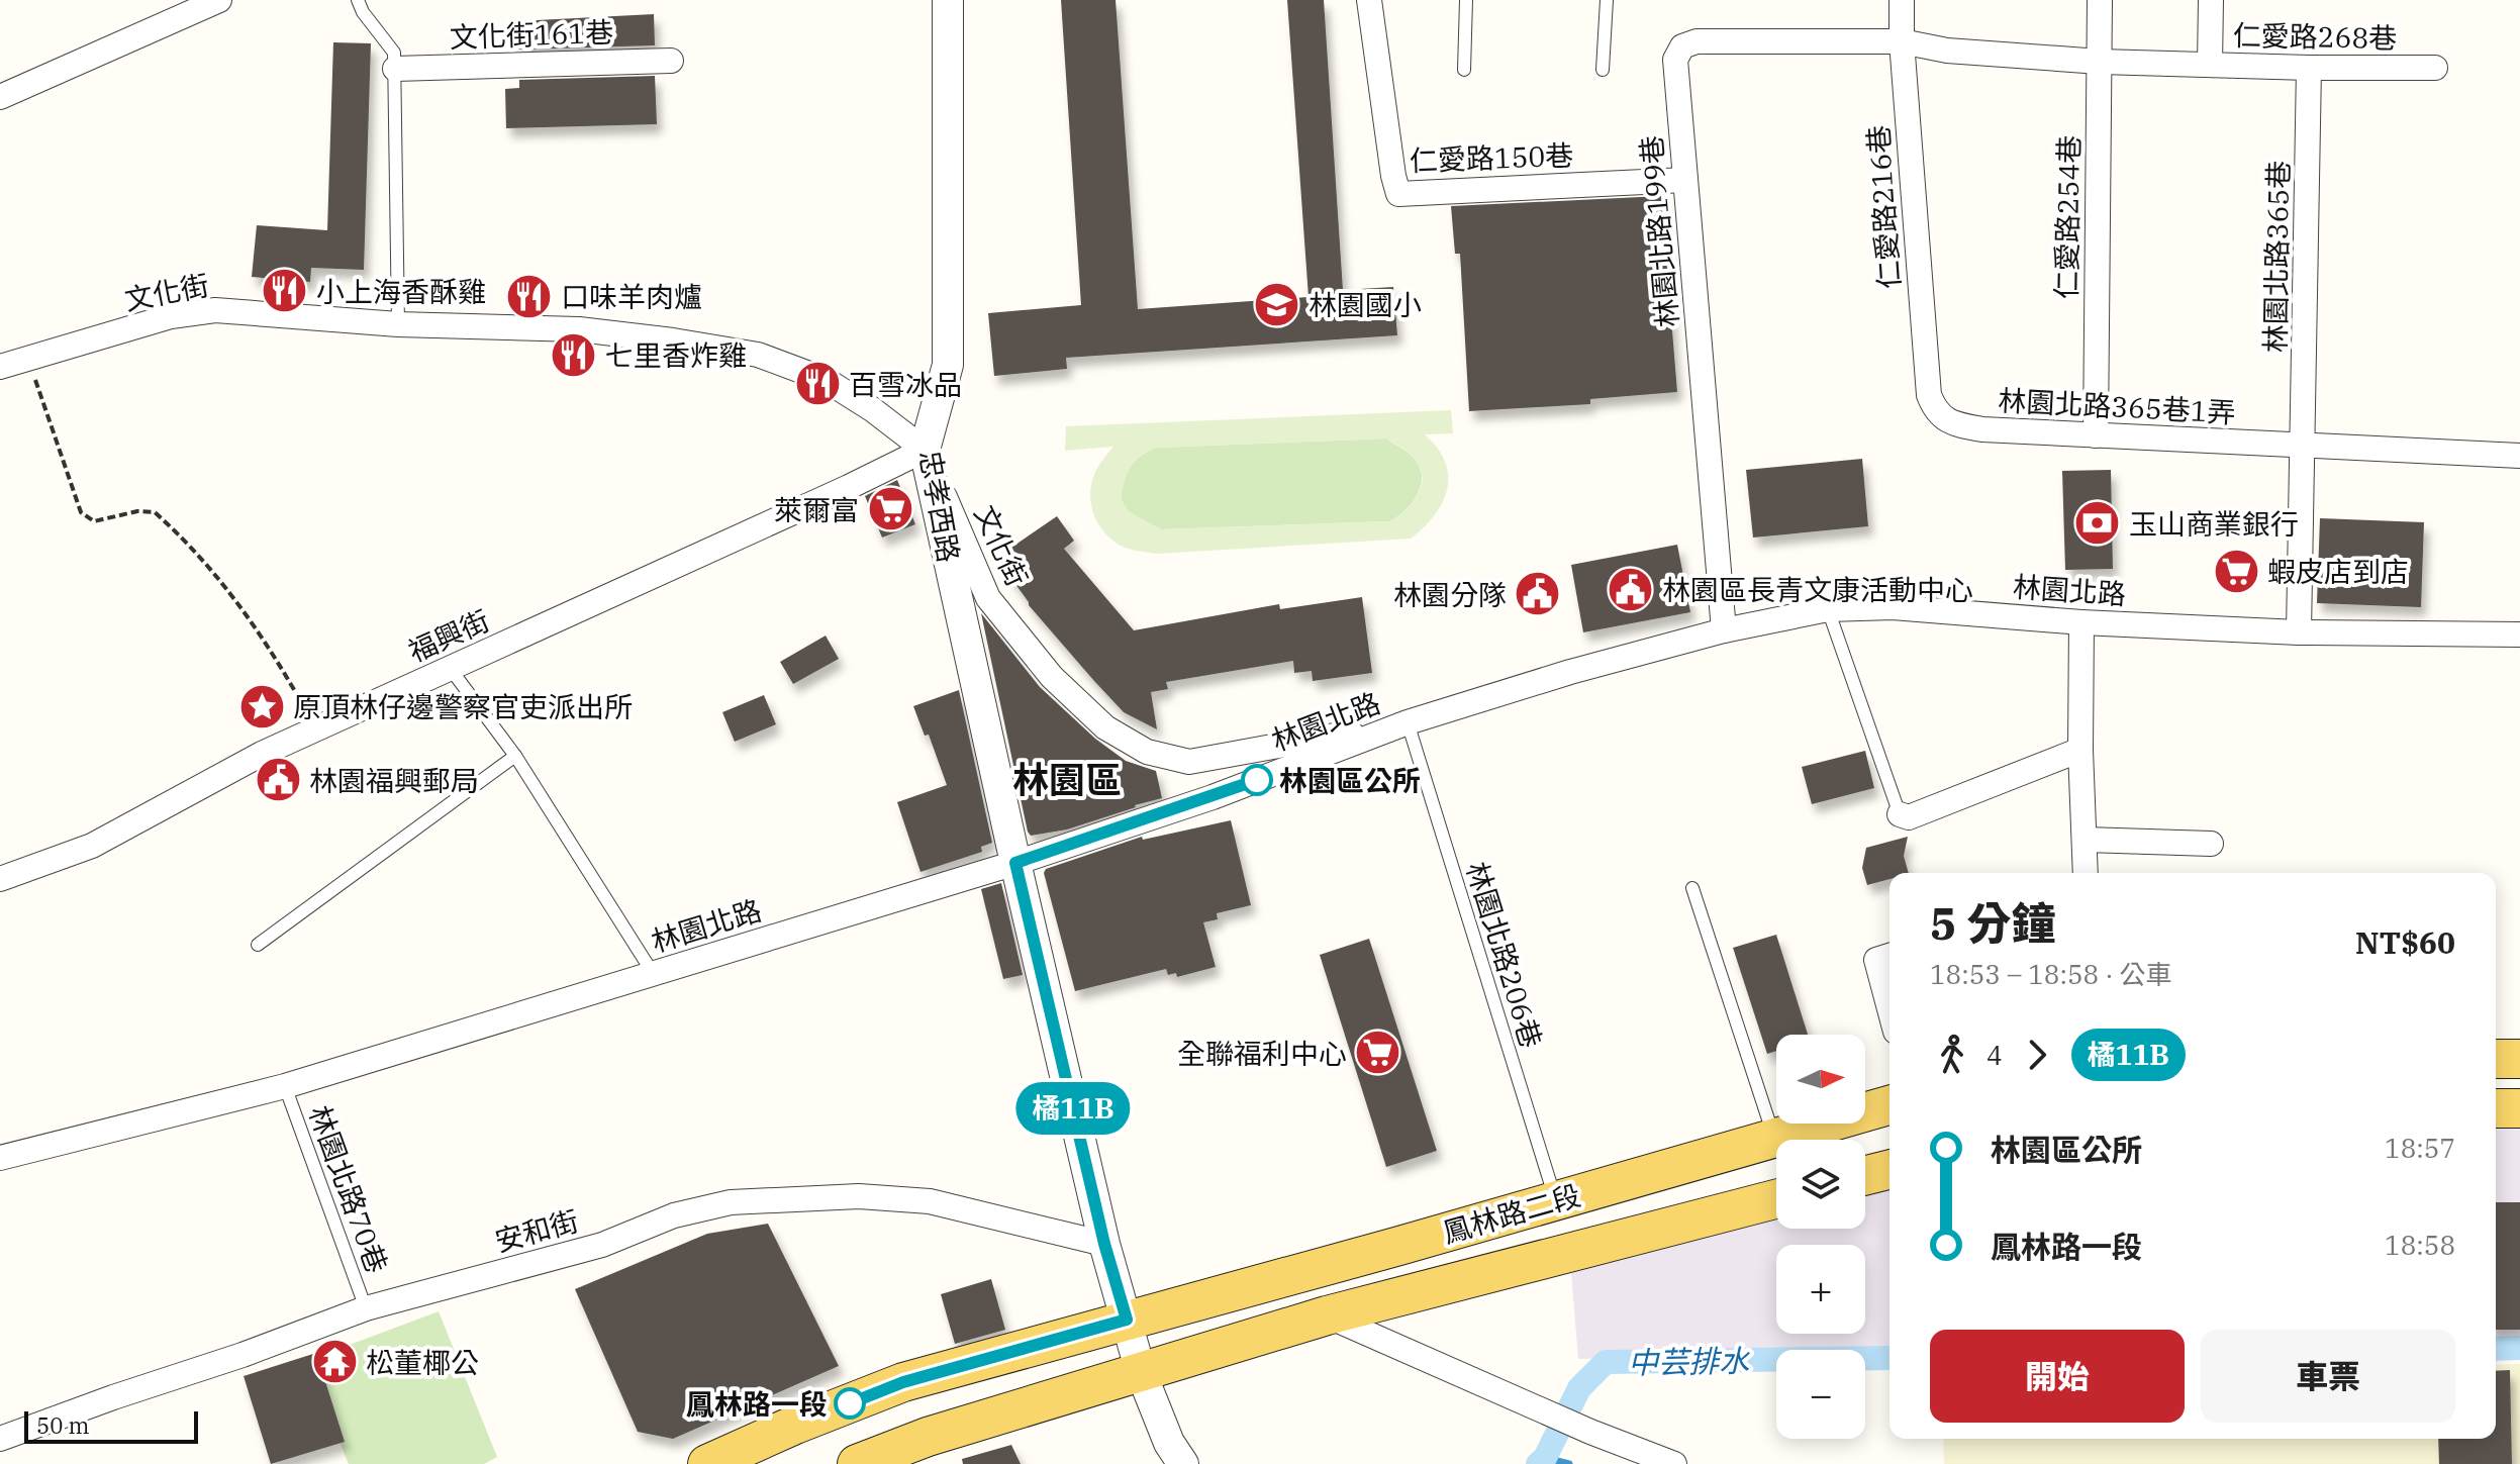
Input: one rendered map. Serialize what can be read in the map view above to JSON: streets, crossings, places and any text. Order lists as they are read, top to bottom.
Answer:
{
  "streets": {
    "main road": ["鳳林路二段"],
    "street": [
      "文化街161巷",
      "仁愛路268巷",
      "仁愛路150巷",
      "仁愛路216巷",
      "仁愛路254巷",
      "林園北路199巷",
      "林園北路365巷",
      "文化街",
      "林園北路365巷1弄",
      "忠孝西路",
      "林園北路",
      "福興街",
      "安和街"
    ],
    "lane": ["林園北路206巷", "林園北路70巷"]
  },
  "crossings": [
    ["仁愛路268巷", "林園北路365巷"],
    ["仁愛路150巷", "林園北路199巷"],
    ["仁愛路216巷", "林園北路199巷"],
    ["仁愛路216巷", "林園北路365巷1弄"],
    ["仁愛路254巷", "林園北路365巷1弄"],
    ["林園北路199巷", "林園北路"],
    ["林園北路365巷", "林園北路365巷1弄"],
    ["林園北路365巷", "林園北路"],
    ["文化街", "忠孝西路"],
    ["文化街", "林園北路"],
    ["文化街", "福興街"],
    ["文化街", "林園北路206巷"],
    ["忠孝西路", "林園北路"],
    ["忠孝西路", "福興街"],
    ["忠孝西路", "鳳林路二段"],
    ["忠孝西路", "安和街"],
    ["林園北路", "林園北路206巷"],
    ["林園北路", "林園北路70巷"],
    ["林園北路206巷", "鳳林路二段"],
    ["林園北路70巷", "安和街"]
  ],
  "districts": ["林園區"],
  "water": ["中芸排水"],
  "places": {
    "restaurant": [
      "小上海香酥雞",
      "口味羊肉爐",
      "七里香炸雞",
      "百雪冰品"
    ],
    "school or university": ["林園國小"],
    "supermarket": ["萊爾富", "蝦皮店到店", "全聯福利中心"],
    "bank": ["玉山商業銀行"],
    "public building": ["林園區長青文康活動中心", "林園分隊", "林園福興郵局"],
    "place": ["原頂林仔邊警察官吏派出所"],
    "other": ["林園區公所", "鳳林路一段"],
    "temple": ["松董椰公"]
  },
  "lines": ["bus line 橘11B"],
  "scale_bar": "50 m",
  "north": "right",
  "page": {
    "on_map": "橘11B",
    "heading": ["5 分鐘", "18:53 – 18:58 · 公車", "NT$60"],
    "legs": ["4", "橘11B"],
    "map_buttons": ["+", "−"],
    "list": [
      {
        "name": "林園區公所",
        "value": "18:57"
      },
      {
        "name": "鳳林路一段",
        "value": "18:58"
      }
    ],
    "buttons": ["開始", "車票"],
    "scale": "50 m"
  }
}
